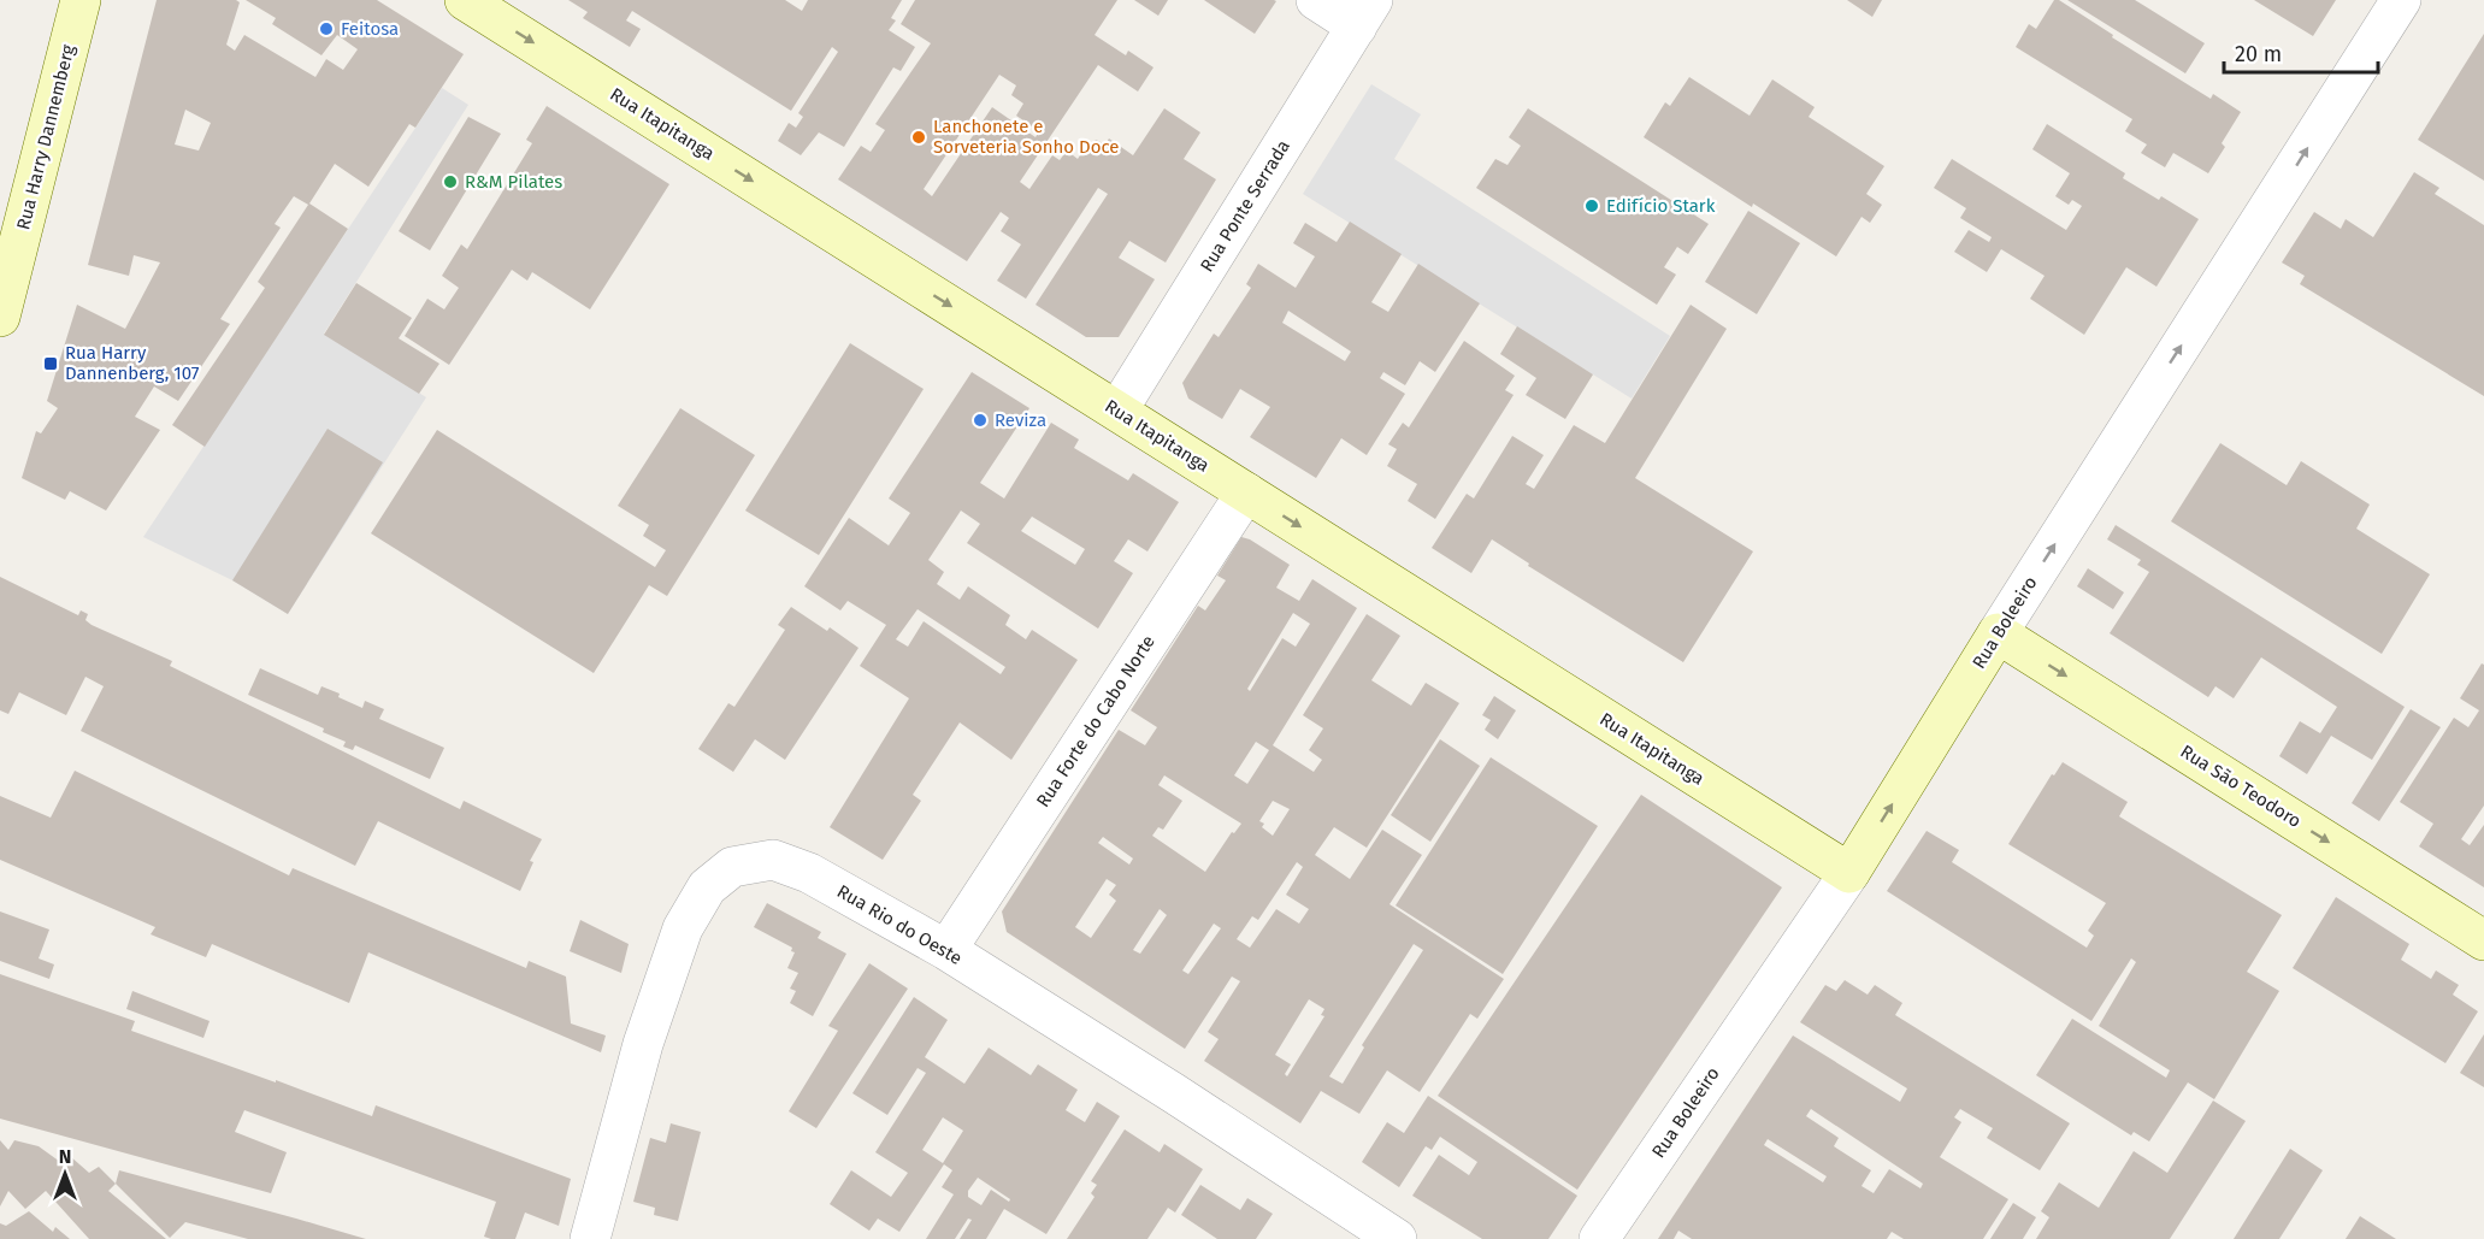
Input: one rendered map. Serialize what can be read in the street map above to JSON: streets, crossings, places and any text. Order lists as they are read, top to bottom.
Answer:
{
  "streets": {
    "main road": [
      "Rua Itapitanga",
      "Rua Harry Dannemberg",
      "Rua Boleeiro",
      "Rua São Teodoro"
    ],
    "street": ["Rua Ponte Serrada", "Rua Forte do Cabo Norte", "Rua Rio do Oeste"]
  },
  "crossings": [
    ["Rua Itapitanga", "Rua Ponte Serrada"],
    ["Rua Itapitanga", "Rua Boleeiro"],
    ["Rua Itapitanga", "Rua Forte do Cabo Norte"],
    ["Rua Boleeiro", "Rua São Teodoro"],
    ["Rua Forte do Cabo Norte", "Rua Rio do Oeste"]
  ],
  "one_way": ["Rua Itapitanga", "Rua Boleeiro", "Rua São Teodoro"],
  "places": {
    "other": [
      "Feitosa",
      "Lanchonete e Sorveteria Sonho Doce",
      "R&M Pilates",
      "Edifício Stark",
      "Reviza"
    ],
    "transit": ["Rua Harry Dannenberg, 107"]
  },
  "scale_bar": "20 m",
  "north": "top"
}
